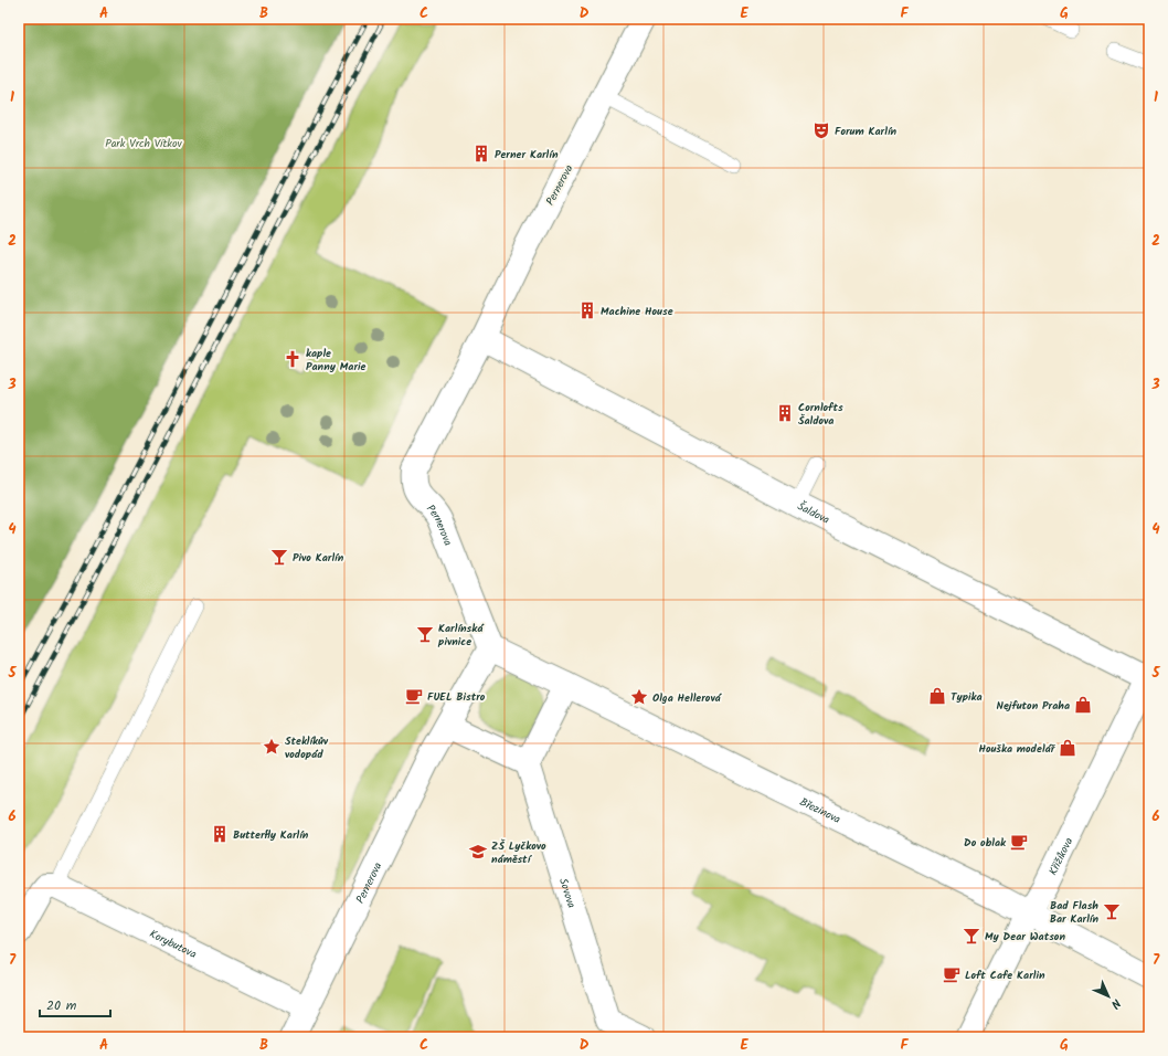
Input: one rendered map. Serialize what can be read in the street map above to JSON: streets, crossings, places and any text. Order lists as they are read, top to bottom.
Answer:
{
  "streets": {
    "street": [
      "Pernerova",
      "Šaldova",
      "Březinova",
      "Křižíkova",
      "Sovova",
      "Korybutova"
    ]
  },
  "crossings": [
    ["Pernerova", "Šaldova"],
    ["Pernerova", "Březinova"],
    ["Pernerova", "Korybutova"],
    ["Šaldova", "Křižíkova"],
    ["Březinova", "Křižíkova"]
  ],
  "parks": ["Park Vrch Vítkov"],
  "places": {
    "theatre": ["Forum Karlín"],
    "building": [
      "Perner Karlín",
      "Machine House",
      "Cornlofts Šaldova",
      "Butterfly Karlín"
    ],
    "church": ["kaple Panny Marie"],
    "bar": [
      "Pivo Karlín",
      "Karlínská pivnice",
      "Bad Flash Bar Karlín",
      "My Dear Watson"
    ],
    "cafe": ["FUEL Bistro", "Do oblak", "Loft Cafe Karlin"],
    "shop": ["Typika", "Nejfuton Praha", "Houška modelář"],
    "place": ["Olga Hellerová", "Steklíkův vodopád"],
    "school or university": ["ZŠ Lyčkovo náměstí"]
  },
  "scale_bar": "20 m",
  "north": "bottom right",
  "grid": {
    "columns": [
      "A",
      "B",
      "C",
      "D",
      "E",
      "F",
      "G"
    ],
    "rows": [
      "1",
      "2",
      "3",
      "4",
      "5",
      "6",
      "7"
    ]
  }
}
